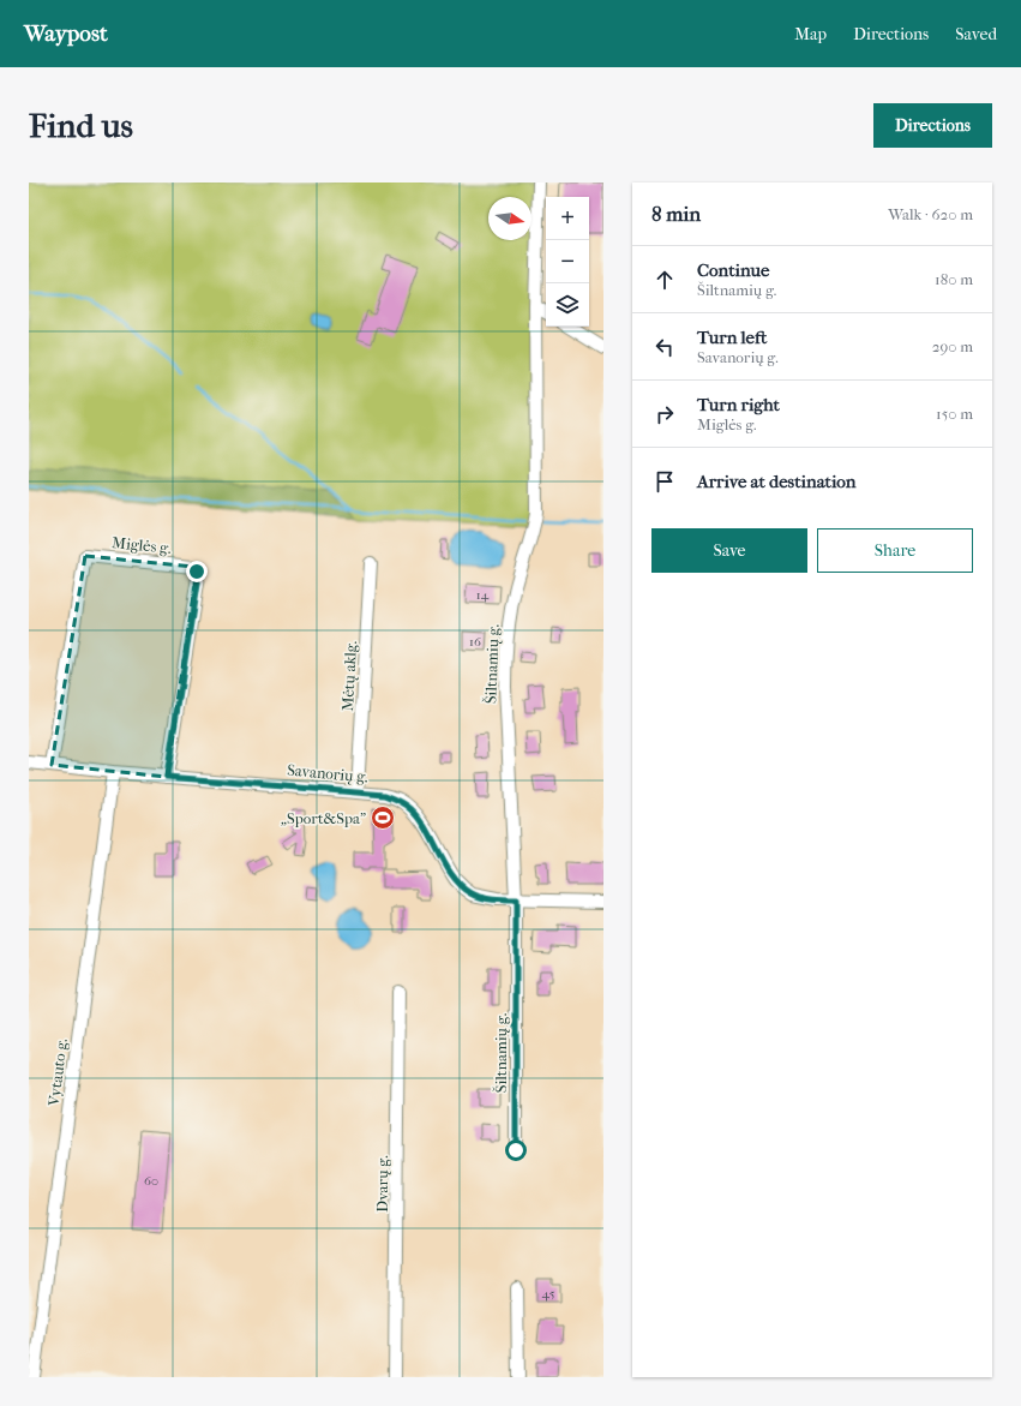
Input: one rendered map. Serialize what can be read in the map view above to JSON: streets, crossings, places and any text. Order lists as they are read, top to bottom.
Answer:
{
  "streets": {
    "street": [
      "Miglės g.",
      "Šiltnamių g.",
      "Mėtų aklg.",
      "Savanorių g.",
      "Vytauto g.",
      "Dvarų g."
    ]
  },
  "crossings": [
    ["Miglės g.", "Savanorių g."],
    ["Šiltnamių g.", "Savanorių g."],
    ["Mėtų aklg.", "Savanorių g."],
    ["Savanorių g.", "Vytauto g."]
  ],
  "places": {
    "sports": ["„Sport&Spa”"]
  },
  "house_numbers": [
    "14",
    "16",
    "60",
    "45"
  ],
  "north": "right",
  "page": {
    "header": "Waypost",
    "nav": ["Map", "Directions", "Saved"],
    "buttons": [
      "Directions",
      ["Save", "Share"]
    ],
    "title": "Find us",
    "heading": ["8 min", "Walk · 620 m"],
    "map_buttons": ["+", "−"],
    "list": [
      ["Continue", "Šiltnamių g.", "180 m"],
      ["Turn left", "Savanorių g.", "290 m"],
      ["Turn right", "Miglės g.", "150 m"],
      "Arrive at destination"
    ]
  }
}
